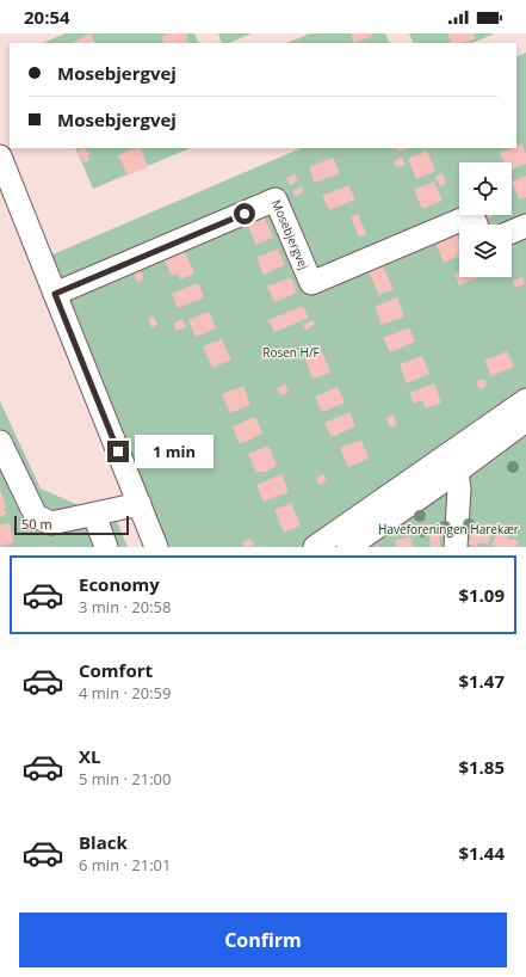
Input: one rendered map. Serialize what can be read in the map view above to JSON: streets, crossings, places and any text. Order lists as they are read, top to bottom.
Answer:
{
  "streets": {
    "street": ["Mosebjergvej"]
  },
  "parks": ["Rosen H/F", "Haveforeningen Harekær"],
  "scale_bar": "50 m",
  "page": {
    "status": "20:54",
    "banner": ["Mosebjergvej", "Mosebjergvej"],
    "bubble": "1 min",
    "scale": "50 m",
    "list": [
      {
        "name": "Economy",
        "note": "3 min · 20:58",
        "value": "$1.09"
      },
      {
        "name": "Comfort",
        "note": "4 min · 20:59",
        "value": "$1.47"
      },
      {
        "name": "XL",
        "note": "5 min · 21:00",
        "value": "$1.85"
      },
      {
        "name": "Black",
        "note": "6 min · 21:01",
        "value": "$1.44"
      }
    ],
    "buttons": "Confirm"
  }
}
